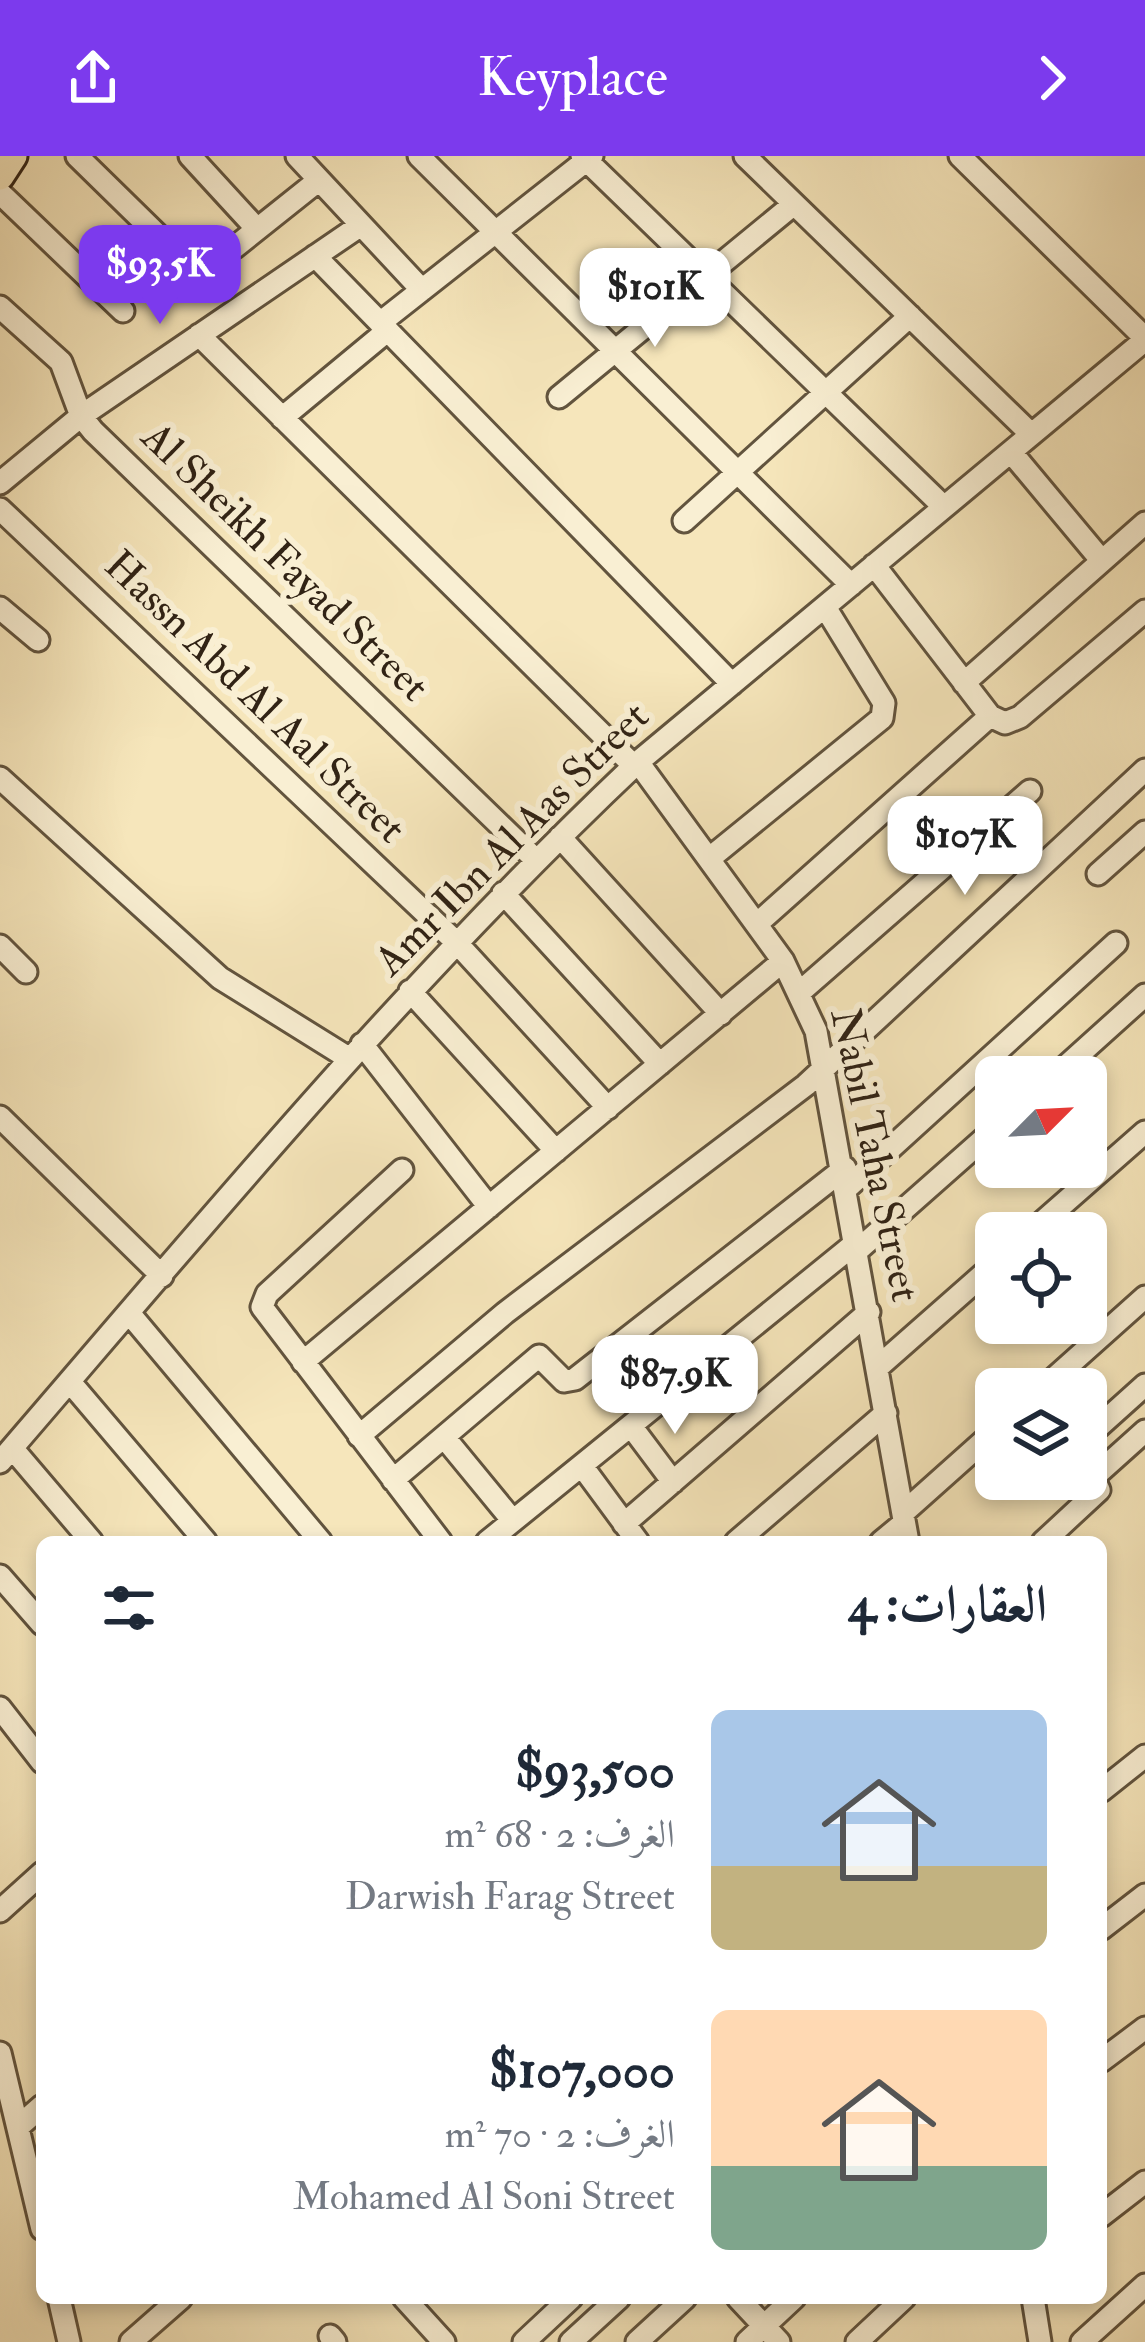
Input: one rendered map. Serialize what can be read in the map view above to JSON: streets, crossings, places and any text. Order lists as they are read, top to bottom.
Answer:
{
  "streets": {
    "street": [
      "Al Sheikh Fayad Street",
      "Hassn Abd Al Aal Street",
      "Amr Ibn Al Aas Street",
      "Nabil Taha Street"
    ]
  },
  "crossings": [
    ["Al Sheikh Fayad Street", "Amr Ibn Al Aas Street"],
    ["Hassn Abd Al Aal Street", "Amr Ibn Al Aas Street"],
    ["Amr Ibn Al Aas Street", "Nabil Taha Street"]
  ],
  "north": "top right",
  "page": {
    "header": "Keyplace",
    "price": [
      "$93.5K",
      "$101K",
      "$107K",
      "$87.9K"
    ],
    "heading": "العقارات: 4",
    "list": [
      {
        "name": "$93,500",
        "note": "الغرف: 2 · 68 m² · Darwish Farag Street"
      },
      {
        "name": "$107,000",
        "note": "الغرف: 2 · 70 m² · Mohamed Al Soni Street"
      }
    ]
  }
}
